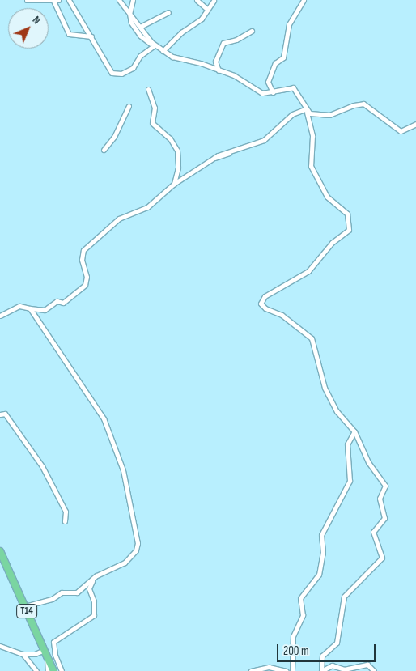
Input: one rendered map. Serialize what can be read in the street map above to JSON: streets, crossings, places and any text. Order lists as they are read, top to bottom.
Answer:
{
  "streets": {
    "highway": ["T14"]
  },
  "scale_bar": "200 m",
  "north": "top right"
}
